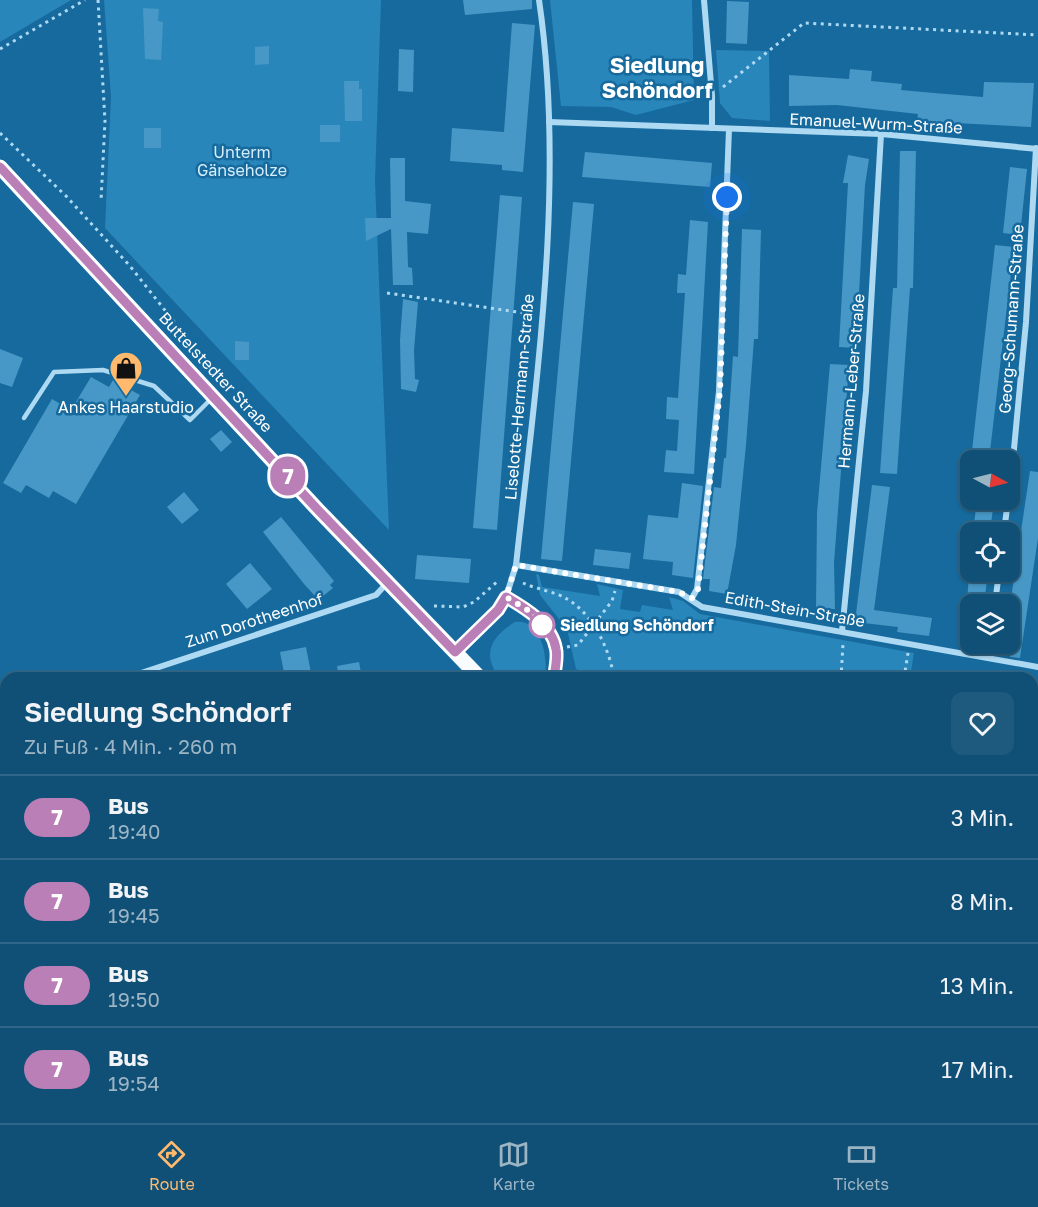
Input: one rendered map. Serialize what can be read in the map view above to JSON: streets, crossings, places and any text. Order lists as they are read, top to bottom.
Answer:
{
  "streets": {
    "main road": ["Buttelstedter Straße"],
    "street": [
      "Emanuel-Wurm-Straße",
      "Georg-Schumann-Straße",
      "Hermann-Leber-Straße",
      "Liselotte-Herrmann-Straße",
      "Edith-Stein-Straße",
      "Zum Dorotheenhof"
    ]
  },
  "crossings": [
    ["Emanuel-Wurm-Straße", "Georg-Schumann-Straße"],
    ["Emanuel-Wurm-Straße", "Hermann-Leber-Straße"],
    ["Emanuel-Wurm-Straße", "Liselotte-Herrmann-Straße"],
    ["Buttelstedter Straße", "Liselotte-Herrmann-Straße"],
    ["Buttelstedter Straße", "Zum Dorotheenhof"],
    ["Hermann-Leber-Straße", "Edith-Stein-Straße"],
    ["Liselotte-Herrmann-Straße", "Edith-Stein-Straße"]
  ],
  "districts": ["Siedlung Schöndorf"],
  "parks": ["Unterm Gänseholze"],
  "places": {
    "shop": ["Ankes Haarstudio"],
    "other": ["Siedlung Schöndorf"]
  },
  "lines": ["bus line 7"],
  "north": "right",
  "page": {
    "on_map": "7",
    "heading": ["Siedlung Schöndorf", "Zu Fuß · 4 Min. · 260 m"],
    "list": [
      {
        "mark": "7",
        "name": "Bus",
        "note": "19:40",
        "value": "3 Min."
      },
      {
        "mark": "7",
        "name": "Bus",
        "note": "19:45",
        "value": "8 Min."
      },
      {
        "mark": "7",
        "name": "Bus",
        "note": "19:50",
        "value": "13 Min."
      },
      {
        "mark": "7",
        "name": "Bus",
        "note": "19:54",
        "value": "17 Min."
      }
    ],
    "tabs": ["Route", "Karte", "Tickets"]
  }
}
